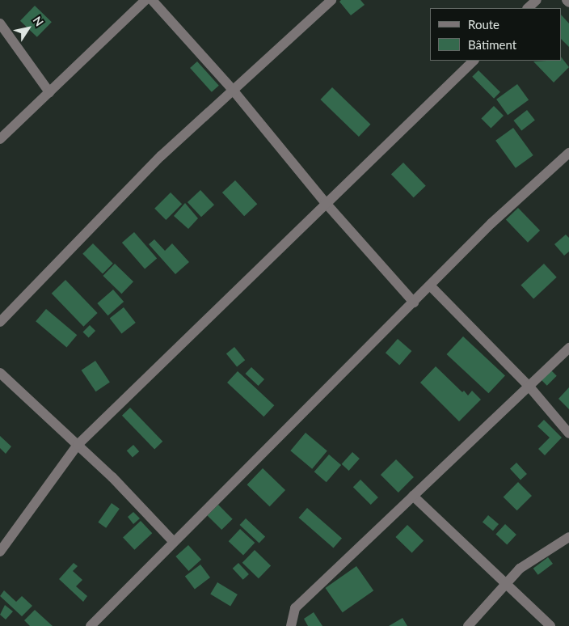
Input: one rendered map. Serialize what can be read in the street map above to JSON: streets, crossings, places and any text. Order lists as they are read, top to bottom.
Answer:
{
  "legend": ["Route", "Bâtiment"],
  "north": "top right"
}
